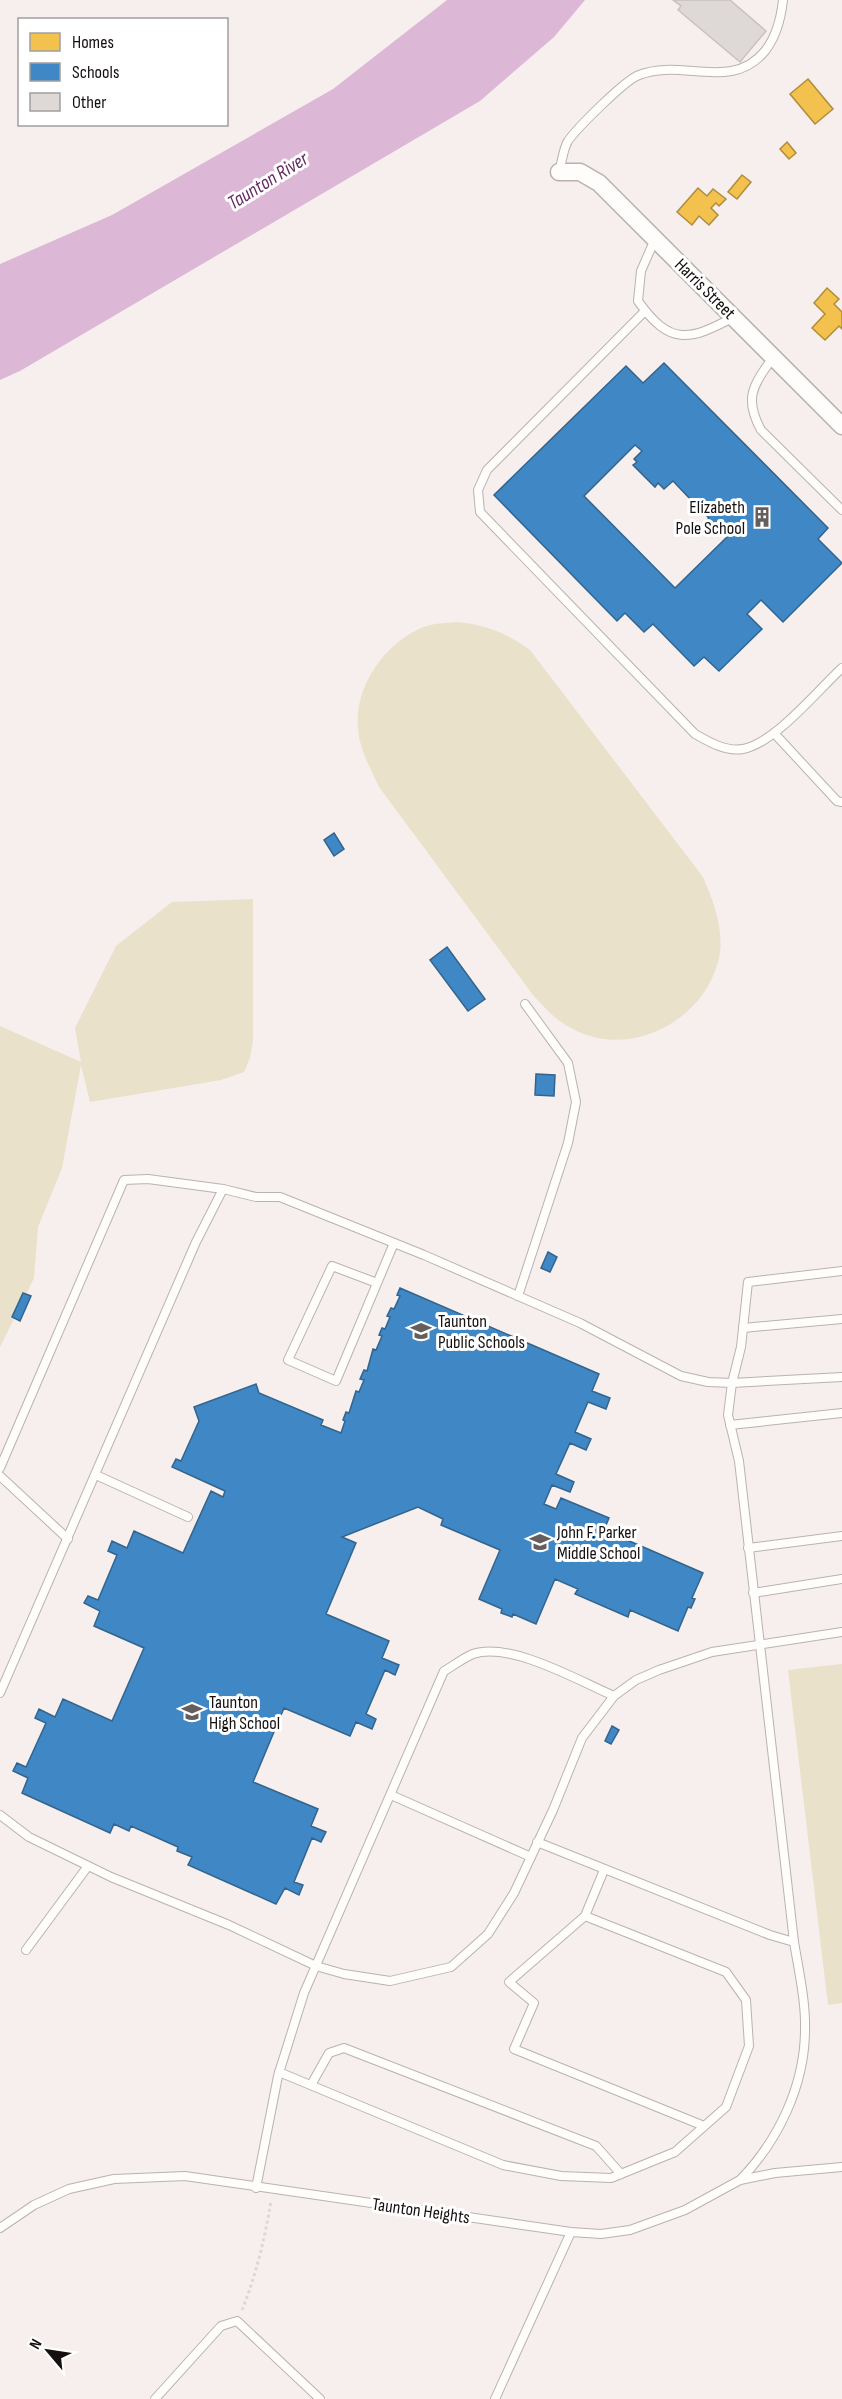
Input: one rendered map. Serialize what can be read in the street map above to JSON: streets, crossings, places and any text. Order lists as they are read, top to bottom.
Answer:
{
  "streets": {
    "street": ["Harris Street"],
    "lane": ["Taunton Heights"]
  },
  "water": ["Taunton River"],
  "places": {
    "building": ["Elizabeth Pole School"],
    "school or university": ["Taunton Public Schools", "John F. Parker Middle School", "Taunton High School"]
  },
  "legend": ["Homes", "Schools", "Other"],
  "north": "top left"
}
